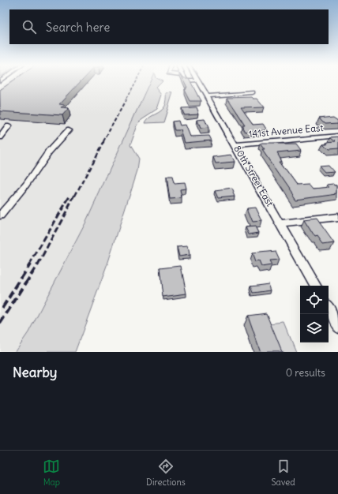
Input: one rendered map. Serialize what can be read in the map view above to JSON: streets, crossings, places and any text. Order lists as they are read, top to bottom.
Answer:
{
  "streets": {
    "street": ["141st Avenue East", "80th Street East"]
  },
  "crossings": [
    ["141st Avenue East", "80th Street East"]
  ],
  "page": {
    "search": "Search here",
    "heading": ["Nearby", "0 results"],
    "nav": ["Map", "Directions", "Saved"]
  }
}
